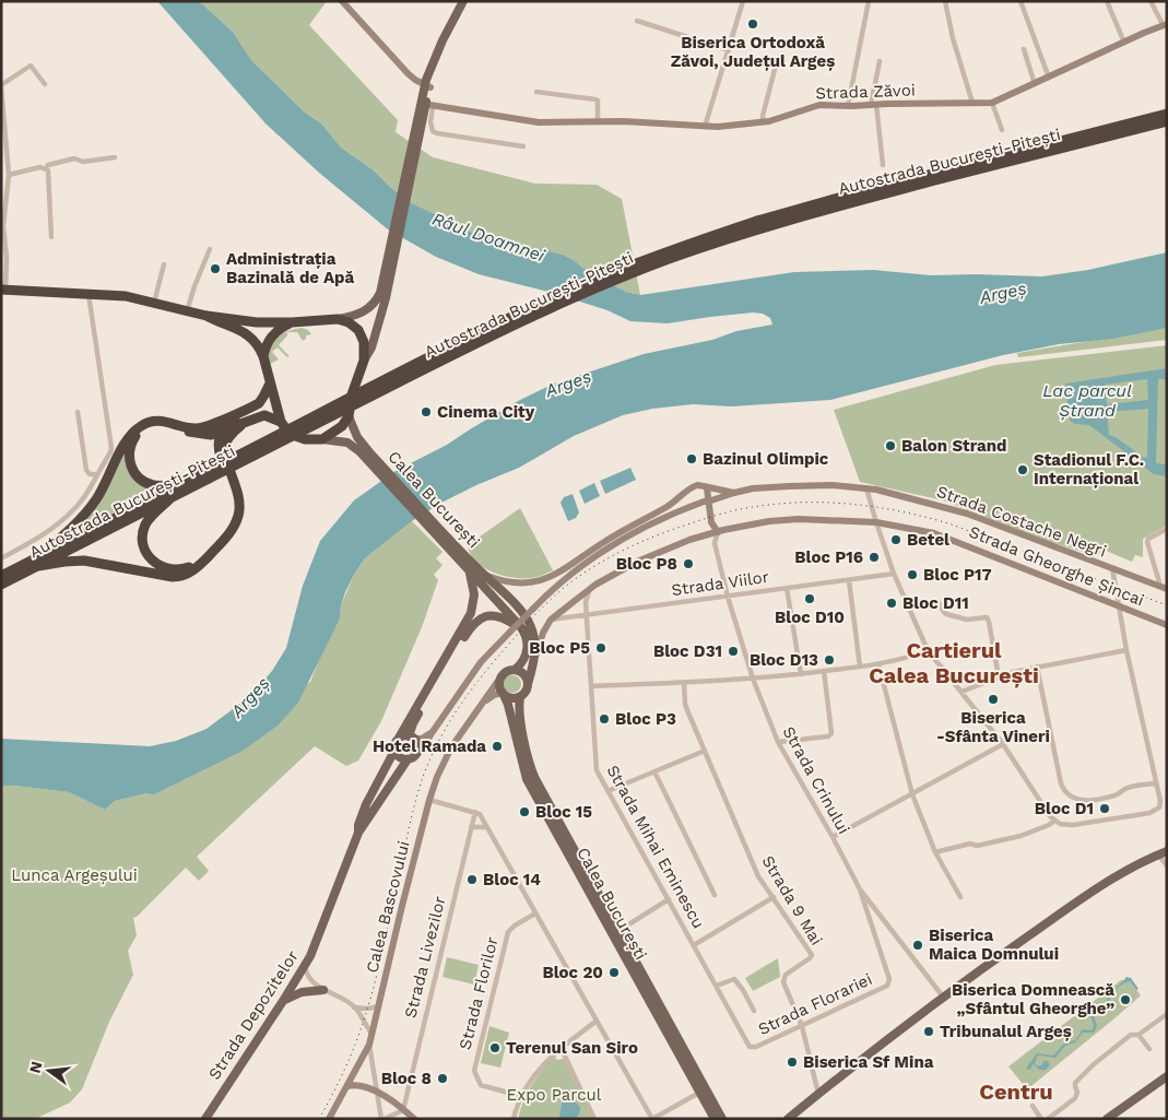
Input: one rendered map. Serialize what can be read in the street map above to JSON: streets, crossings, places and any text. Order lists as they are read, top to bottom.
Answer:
{
  "streets": {
    "highway": ["Autostrada București-Pitești"],
    "main road": [
      "Strada Zăvoi",
      "Calea București",
      "Strada Costache Negri",
      "Strada Gheorghe Șincai",
      "Calea Bascovului",
      "Strada Depozitelor"
    ],
    "street": [
      "Strada Viilor",
      "Strada Crinului",
      "Strada Mihai Eminescu",
      "Strada 9 Mai",
      "Strada Livezilor",
      "Strada Florilor",
      "Strada Florariei"
    ]
  },
  "crossings": [
    ["Calea București", "Strada Costache Negri"],
    ["Calea București", "Strada Gheorghe Șincai"],
    ["Calea București", "Calea Bascovului"],
    ["Strada Gheorghe Șincai", "Strada Viilor"],
    ["Strada Gheorghe Șincai", "Strada Crinului"],
    ["Strada Gheorghe Șincai", "Strada Mihai Eminescu"],
    ["Strada Viilor", "Strada Crinului"],
    ["Strada Viilor", "Strada Mihai Eminescu"],
    ["Strada Crinului", "Strada Florariei"],
    ["Strada Mihai Eminescu", "Strada Florariei"],
    ["Strada 9 Mai", "Strada Florariei"]
  ],
  "districts": ["Cartierul Calea București", "Centru"],
  "water": ["Râul Doamnei", "Argeș", "Lac parcul Ștrand"],
  "parks": ["Lunca Argeșului", "Expo Parcul"],
  "places": [
    "Biserica Ortodoxă Zăvoi, Județul Argeș",
    "Administrația Bazinală de Apă",
    "Cinema City",
    "Balon Strand",
    "Bazinul Olimpic",
    "Stadionul F.C. Internațional",
    "Betel",
    "Bloc P16",
    "Bloc P8",
    "Bloc P17",
    "Bloc D10",
    "Bloc D11",
    "Bloc P5",
    "Bloc D31",
    "Bloc D13",
    "Biserica -Sfânta Vineri",
    "Bloc P3",
    "Hotel Ramada",
    "Bloc D1",
    "Bloc 15",
    "Bloc 14",
    "Biserica Maica Domnului",
    "Bloc 20",
    "Biserica Domnească „Sfântul Gheorghe”",
    "Tribunalul Argeș",
    "Terenul San Siro",
    "Biserica Sf Mina",
    "Bloc 8"
  ],
  "north": "left"
}
